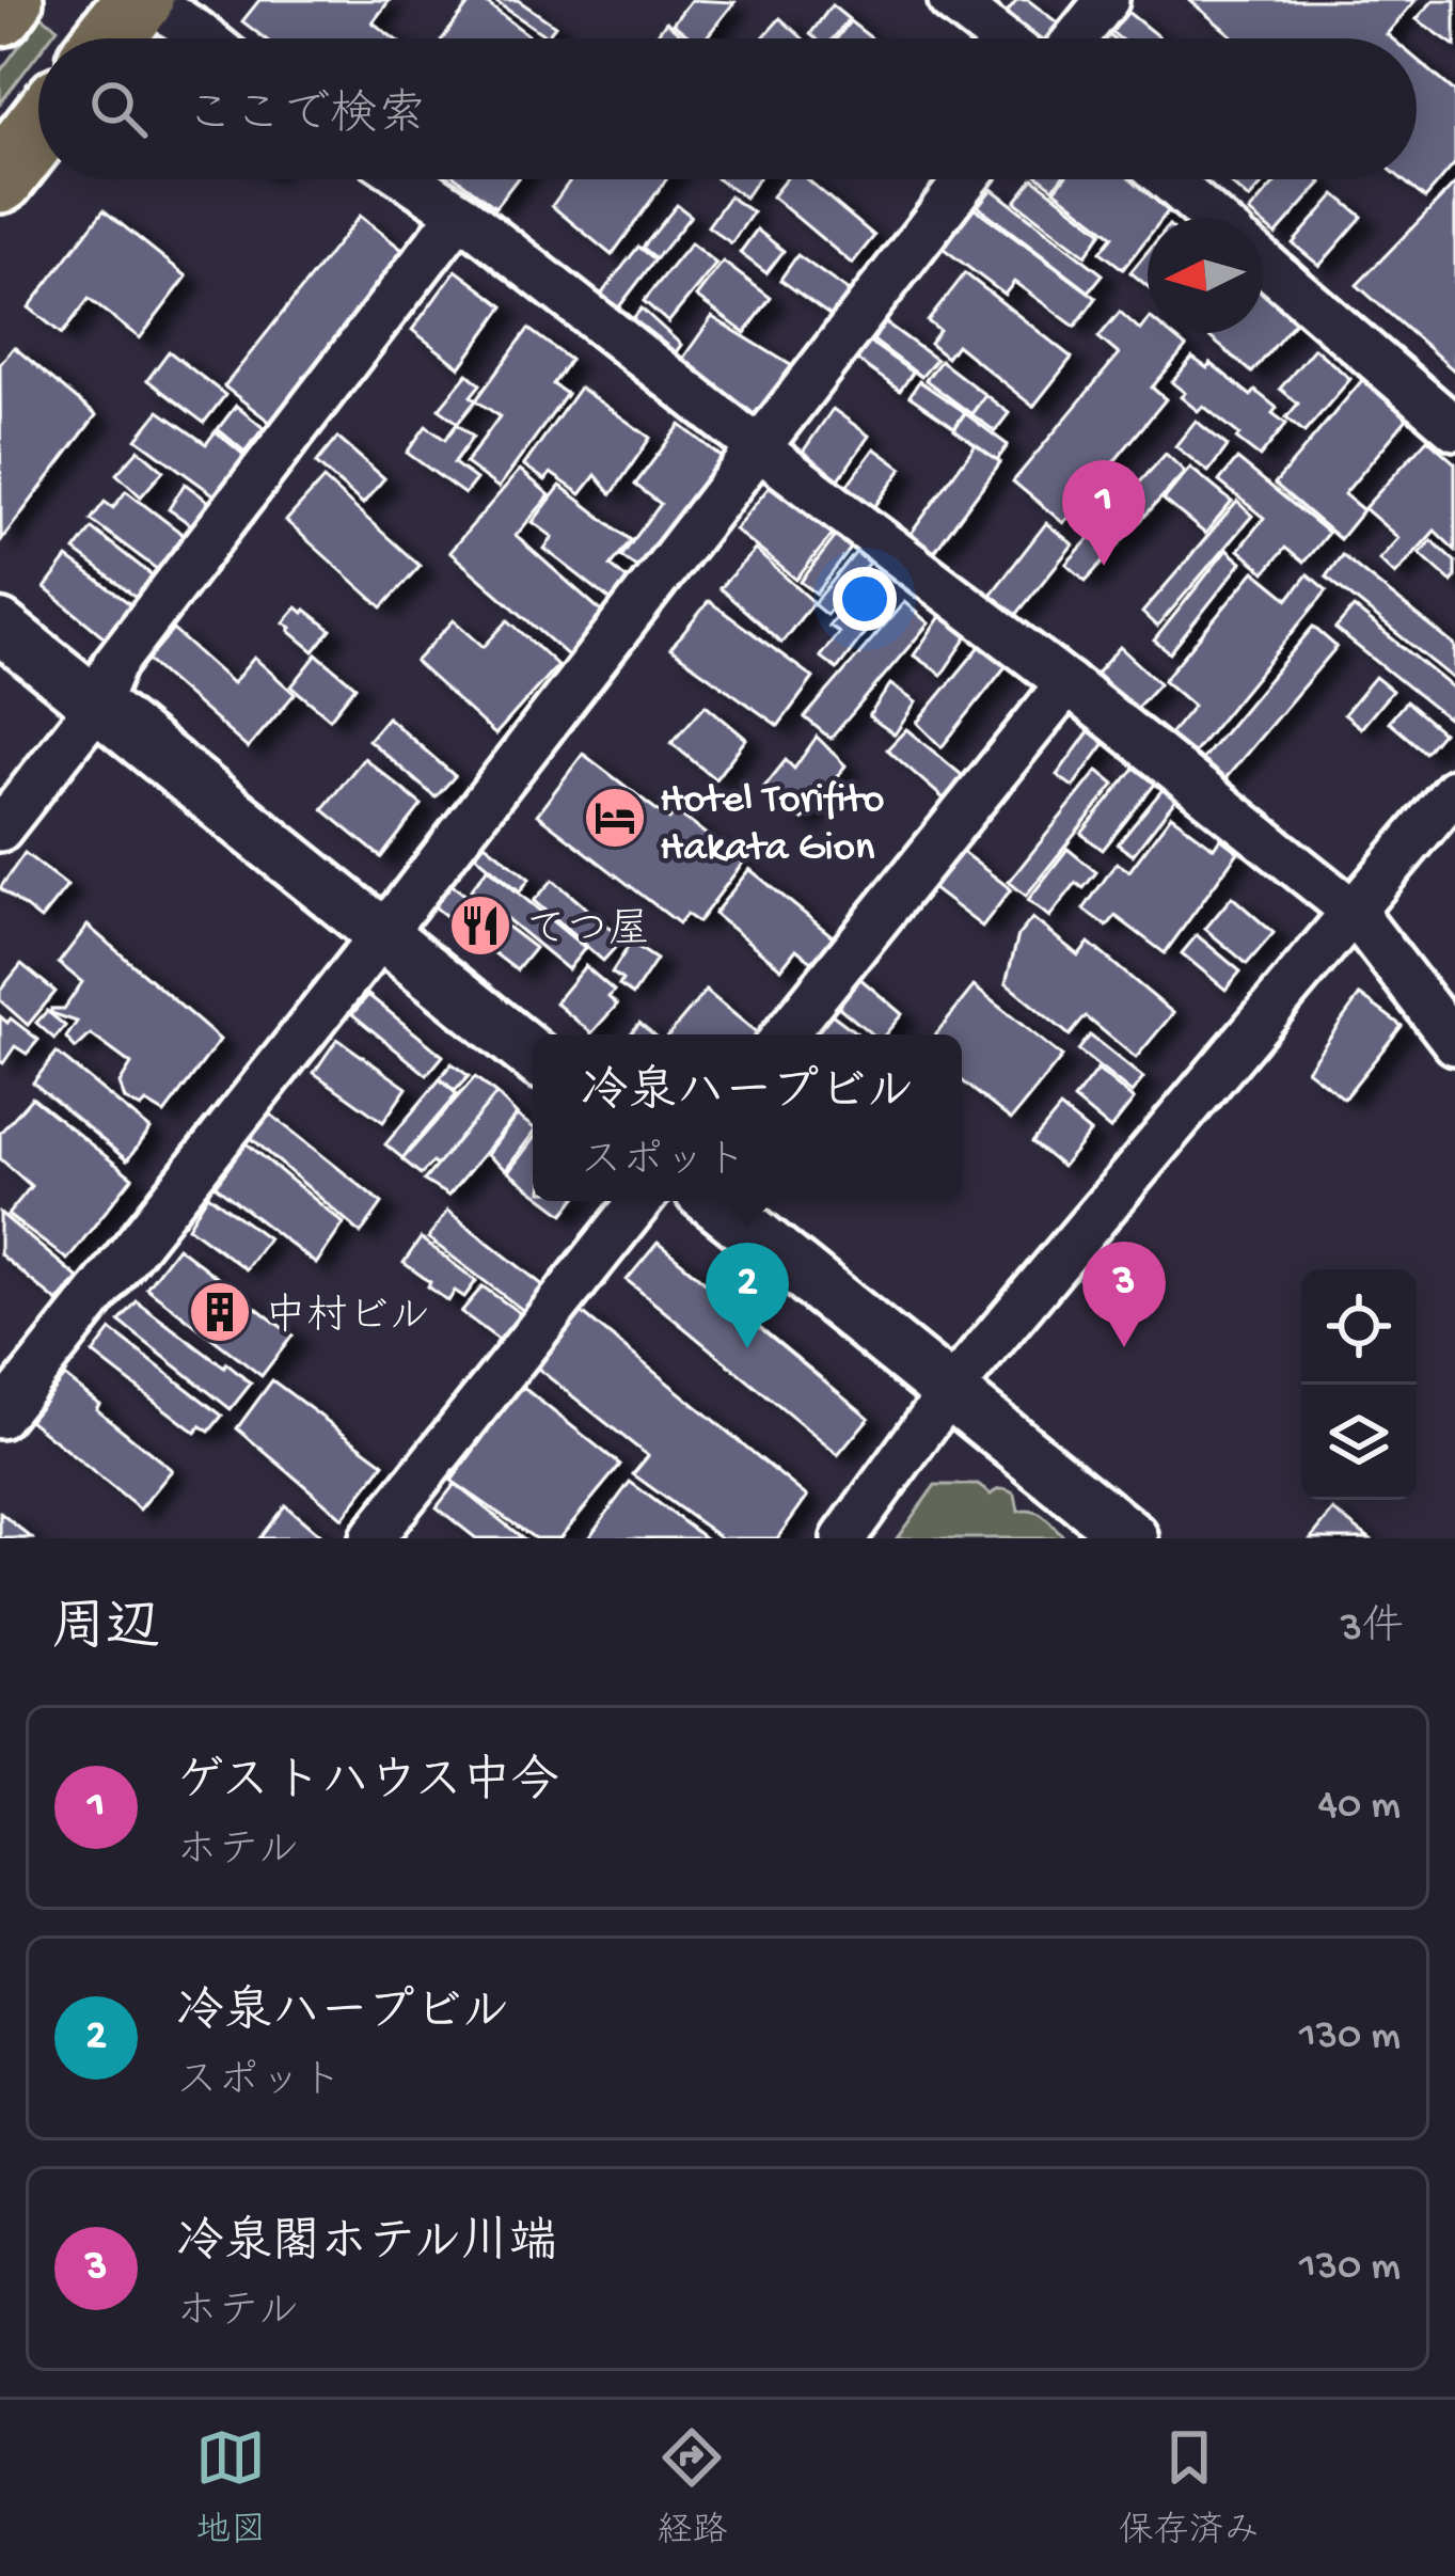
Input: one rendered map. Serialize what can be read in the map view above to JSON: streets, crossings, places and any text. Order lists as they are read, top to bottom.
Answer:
{
  "places": {
    "hotel": ["Hotel Torifito Hakata Gion"],
    "restaurant": ["てつ屋"],
    "building": ["中村ビル"]
  },
  "north": "left",
  "page": {
    "search": "ここで検索",
    "pins": ["1", "3", "2"],
    "popup": ["冷泉ハープビル", "スポット"],
    "heading": ["周辺", "3件"],
    "list": [
      {
        "mark": "1",
        "name": "ゲストハウス中今",
        "note": "ホテル",
        "value": "40 m"
      },
      {
        "mark": "2",
        "name": "冷泉ハープビル",
        "note": "スポット",
        "value": "130 m"
      },
      {
        "mark": "3",
        "name": "冷泉閣ホテル川端",
        "note": "ホテル",
        "value": "130 m"
      }
    ],
    "nav": ["地図", "経路", "保存済み"]
  }
}
